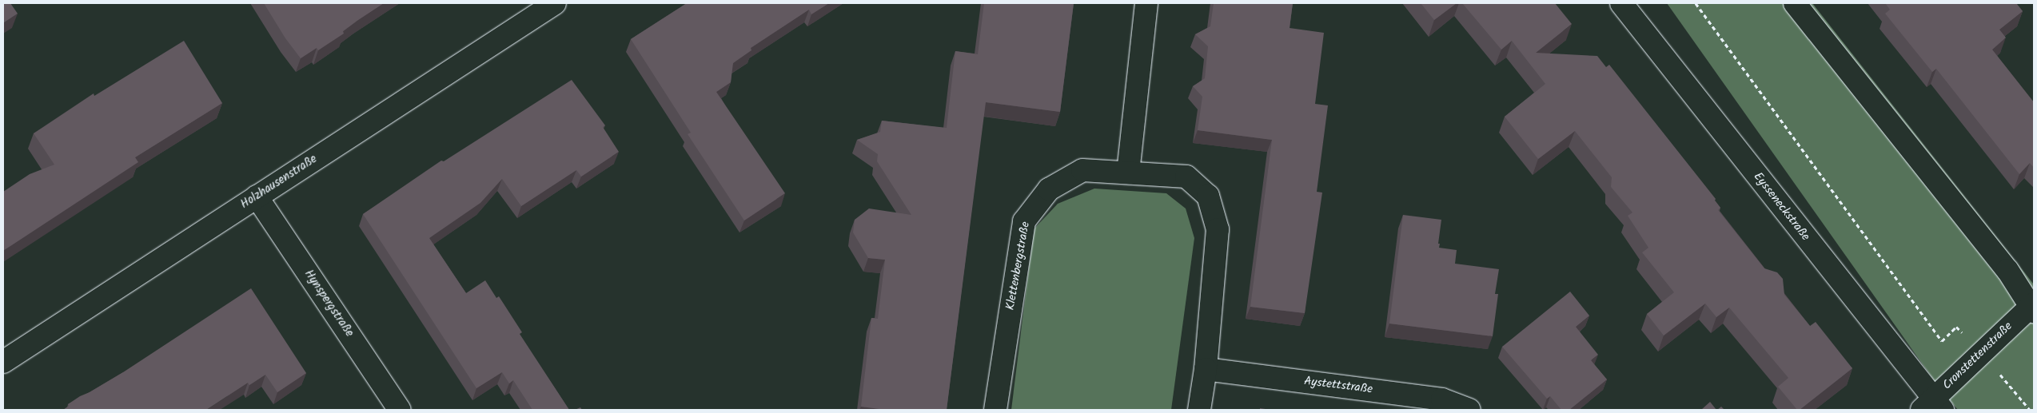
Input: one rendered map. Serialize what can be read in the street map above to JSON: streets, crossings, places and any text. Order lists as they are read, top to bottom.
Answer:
{
  "streets": {
    "street": [
      "Holzhausenstraße",
      "Eysseneckstraße",
      "Klettenbergstraße",
      "Hynspergstraße",
      "Cronstettenstraße",
      "Aystettstraße"
    ]
  },
  "crossings": [
    ["Holzhausenstraße", "Hynspergstraße"],
    ["Eysseneckstraße", "Cronstettenstraße"],
    ["Klettenbergstraße", "Aystettstraße"]
  ]
}
